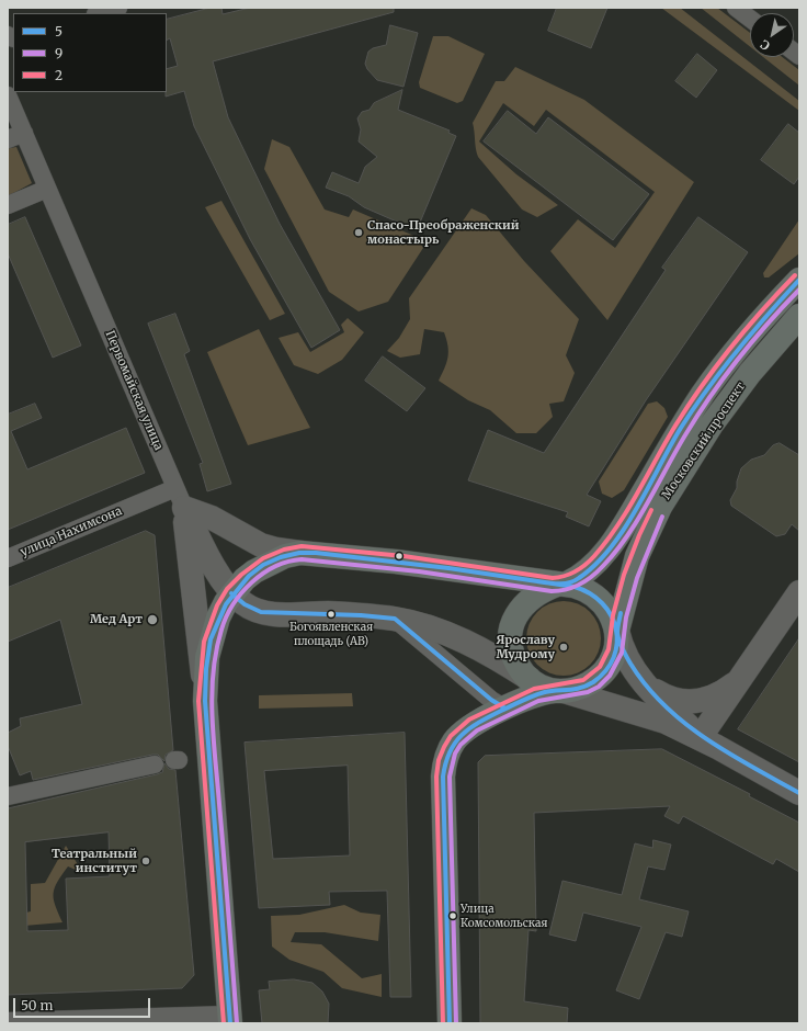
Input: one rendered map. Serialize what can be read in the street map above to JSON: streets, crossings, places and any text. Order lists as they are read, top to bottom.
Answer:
{
  "streets": {
    "main road": ["Первомайская улица", "Московский проспект"],
    "street": ["улица Нахимсона"]
  },
  "crossings": [
    ["Первомайская улица", "улица Нахимсона"]
  ],
  "places": [
    "Спасо-Преображенский монастырь",
    "Богоявленская площадь (АВ)",
    "Мед Арт",
    "Ярославу Мудрому",
    "Театральный институт",
    "Улица Комсомольская"
  ],
  "lines": ["transit line 2", "transit line 5", "transit line 9"],
  "legend": ["5", "9", "2"],
  "scale_bar": "50 m",
  "north": "bottom left"
}
